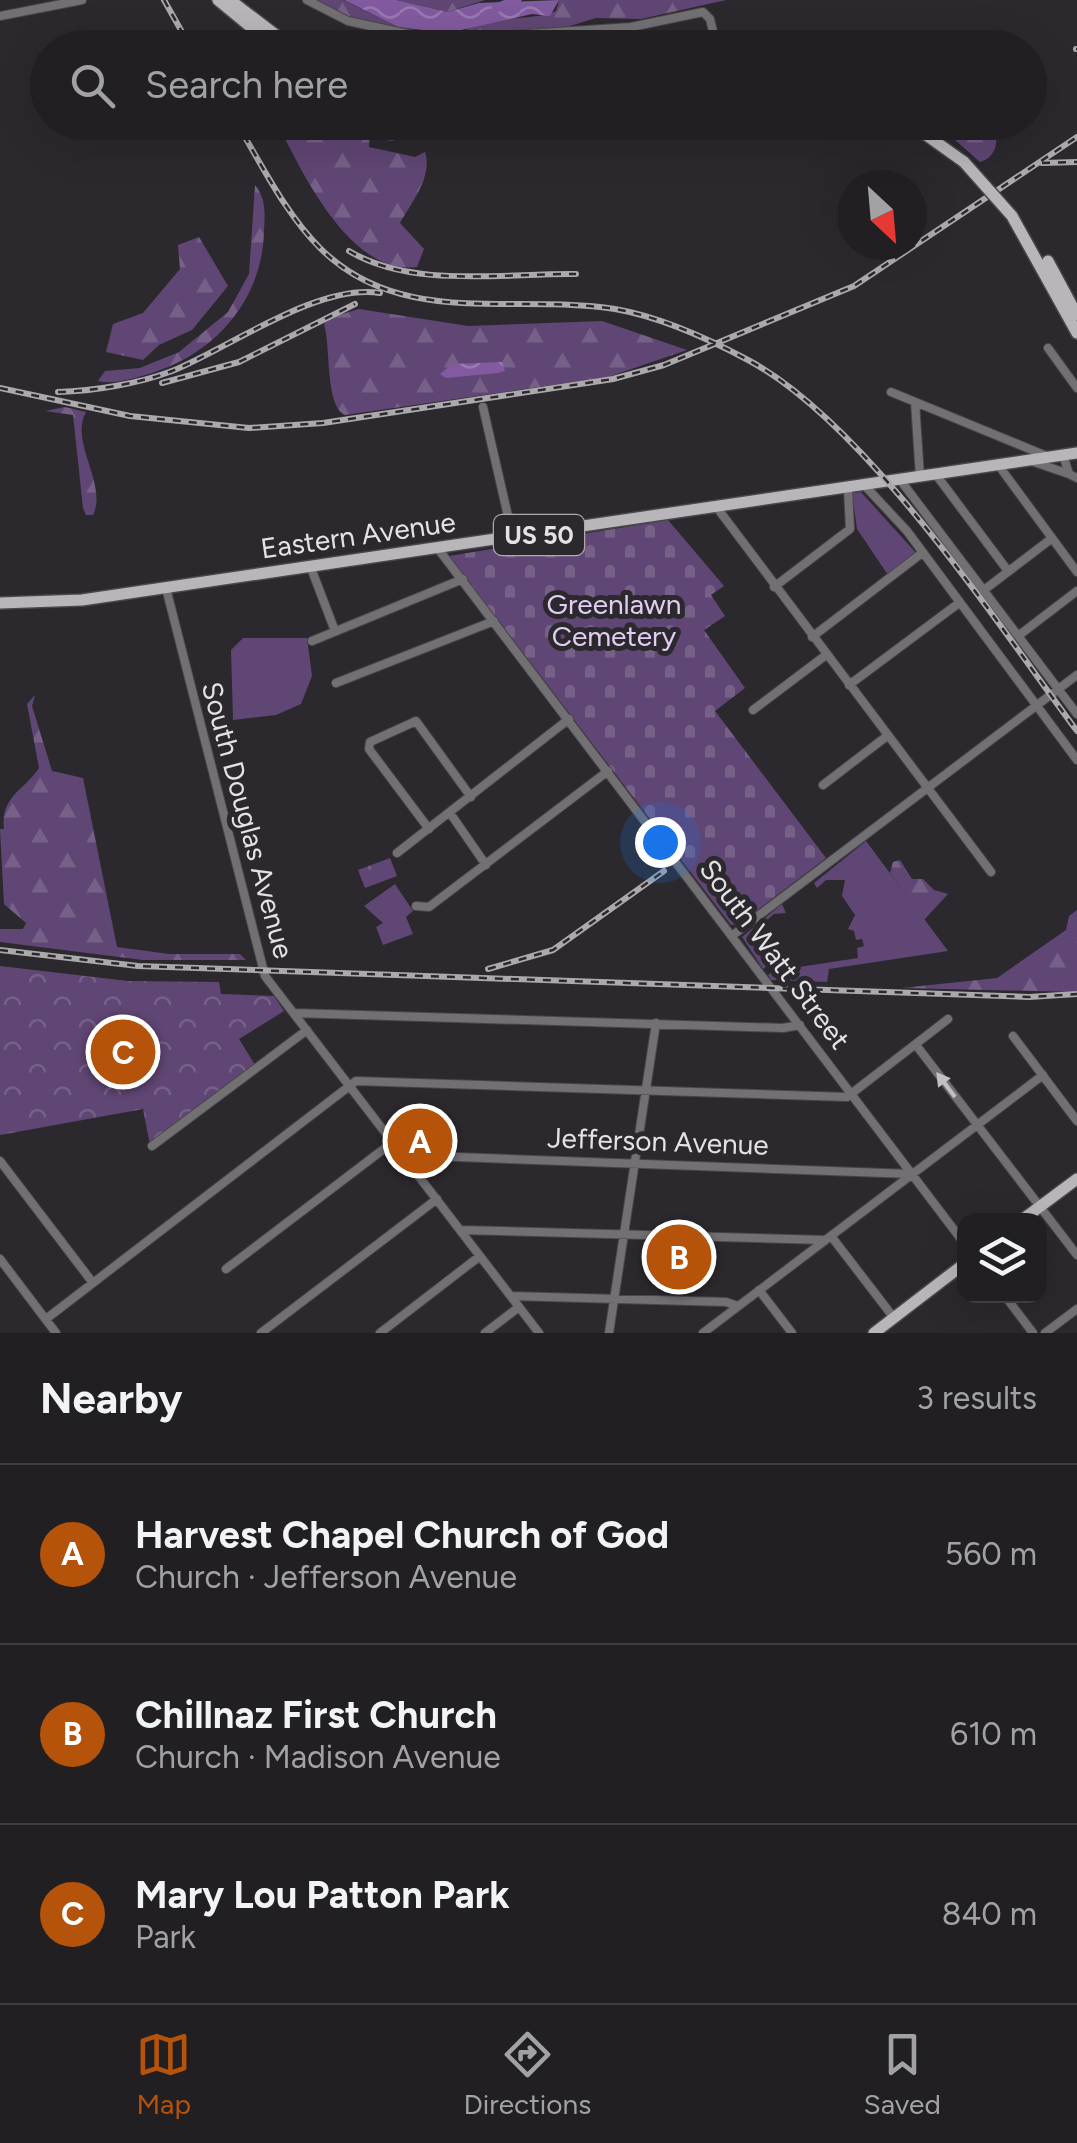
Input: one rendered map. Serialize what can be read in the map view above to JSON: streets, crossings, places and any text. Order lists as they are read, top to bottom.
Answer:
{
  "streets": {
    "main road": ["Eastern Avenue", "US 50"],
    "street": ["South Douglas Avenue", "South Watt Street", "Jefferson Avenue"]
  },
  "crossings": [
    ["Eastern Avenue", "South Douglas Avenue"],
    ["Eastern Avenue", "South Watt Street"],
    ["South Douglas Avenue", "Jefferson Avenue"],
    ["South Watt Street", "Jefferson Avenue"]
  ],
  "parks": ["Greenlawn Cemetery"],
  "north": "bottom right",
  "page": {
    "search": "Search here",
    "pins": ["C", "A", "B"],
    "heading": ["Nearby", "3 results"],
    "list": [
      {
        "mark": "A",
        "name": "Harvest Chapel Church of God",
        "note": "Church · Jefferson Avenue",
        "value": "560 m"
      },
      {
        "mark": "B",
        "name": "Chillnaz First Church",
        "note": "Church · Madison Avenue",
        "value": "610 m"
      },
      {
        "mark": "C",
        "name": "Mary Lou Patton Park",
        "note": "Park",
        "value": "840 m"
      }
    ],
    "nav": ["Map", "Directions", "Saved"]
  }
}
